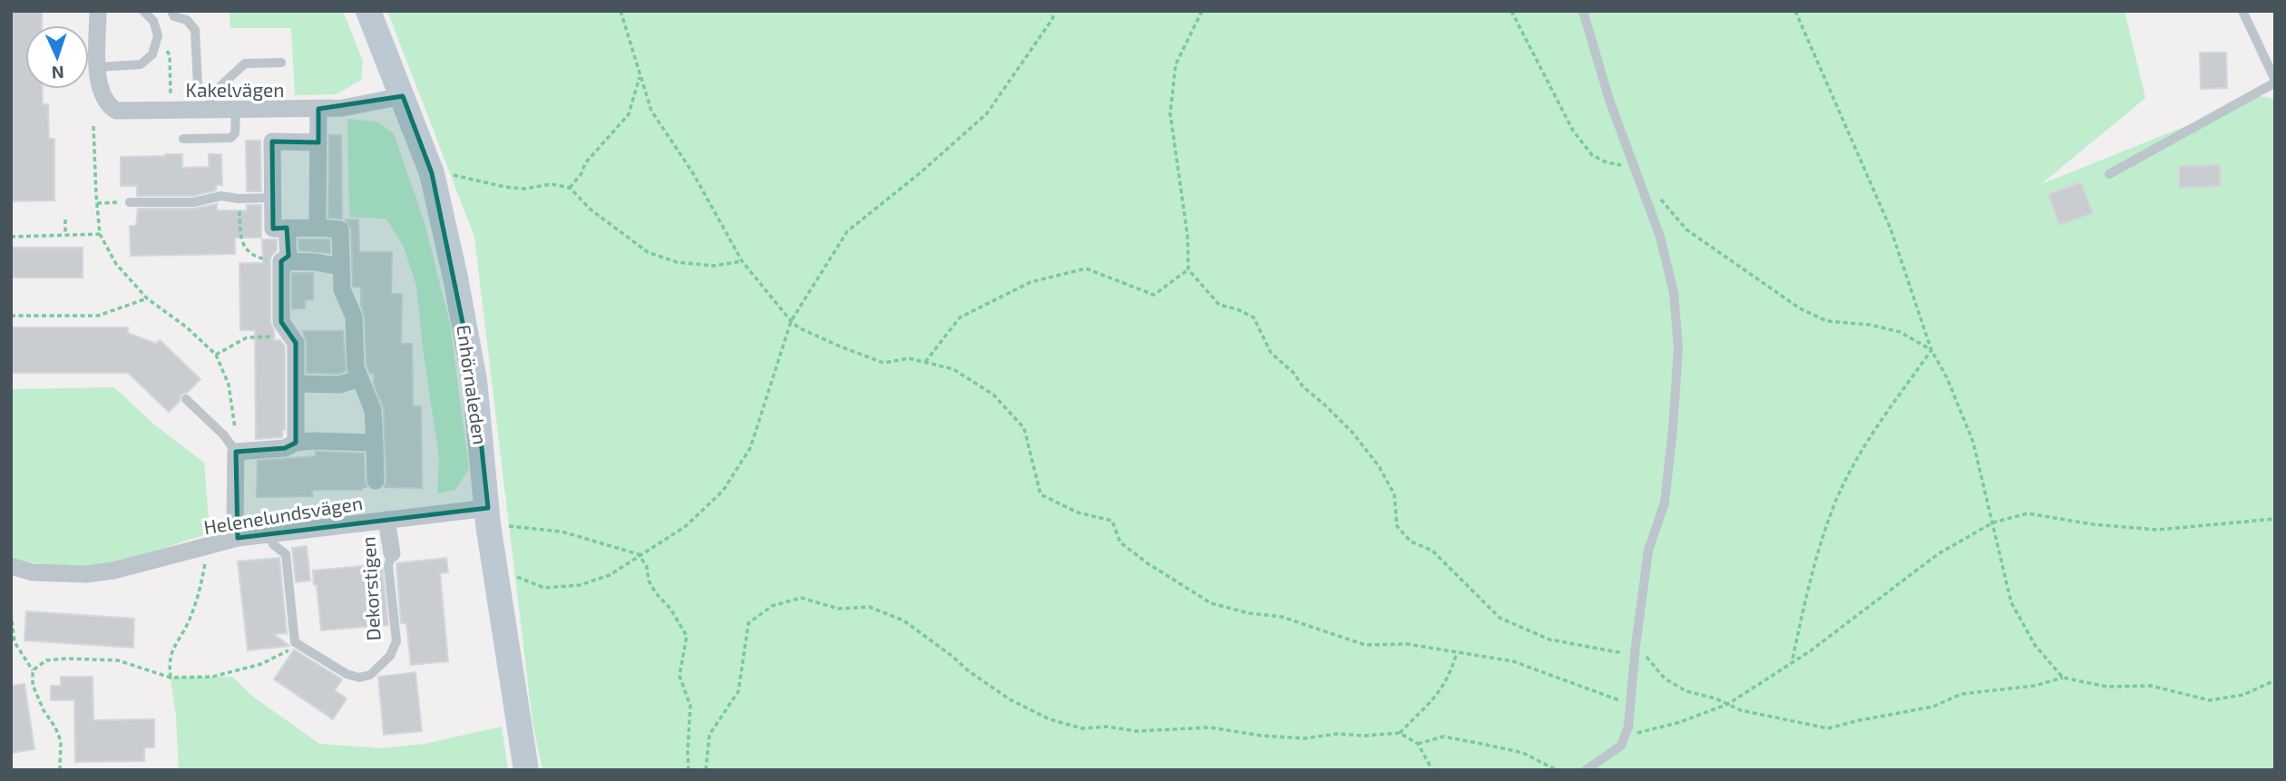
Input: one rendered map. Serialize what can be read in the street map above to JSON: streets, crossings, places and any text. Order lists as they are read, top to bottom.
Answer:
{
  "streets": {
    "street": [
      "Kakelvägen",
      "Enhörnaleden",
      "Helenelundsvägen",
      "Dekorstigen"
    ]
  },
  "crossings": [
    ["Kakelvägen", "Enhörnaleden"],
    ["Enhörnaleden", "Helenelundsvägen"],
    ["Helenelundsvägen", "Dekorstigen"]
  ],
  "north": "bottom"
}
